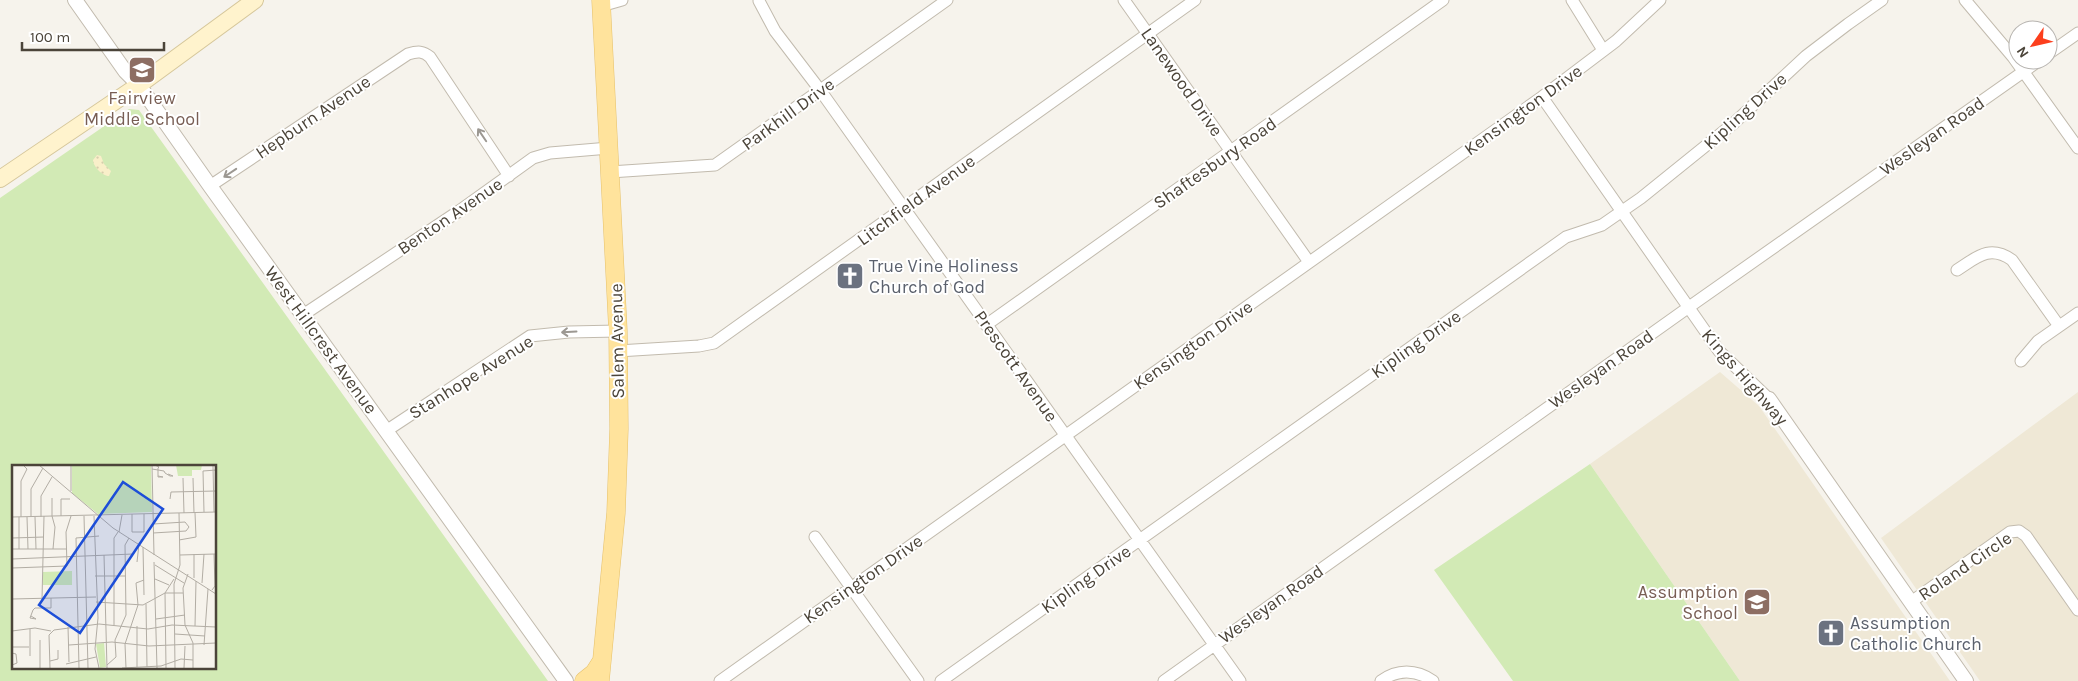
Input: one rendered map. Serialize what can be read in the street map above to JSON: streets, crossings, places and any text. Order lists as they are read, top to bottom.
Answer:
{
  "streets": {
    "main road": ["Salem Avenue"],
    "street": [
      "Lanewood Drive",
      "Kensington Drive",
      "Kipling Drive",
      "Parkhill Drive",
      "Hepburn Avenue",
      "Wesleyan Road",
      "Shaftesbury Road",
      "Litchfield Avenue",
      "Benton Avenue",
      "West Hillcrest Avenue",
      "Prescott Avenue",
      "Stanhope Avenue",
      "Kings Highway",
      "Roland Circle"
    ]
  },
  "crossings": [
    ["Lanewood Drive", "Kensington Drive"],
    ["Lanewood Drive", "Shaftesbury Road"],
    ["Lanewood Drive", "Litchfield Avenue"],
    ["Kensington Drive", "Prescott Avenue"],
    ["Kensington Drive", "Kings Highway"],
    ["Kipling Drive", "Prescott Avenue"],
    ["Kipling Drive", "Kings Highway"],
    ["Parkhill Drive", "Salem Avenue"],
    ["Parkhill Drive", "Prescott Avenue"],
    ["Hepburn Avenue", "Benton Avenue"],
    ["Hepburn Avenue", "West Hillcrest Avenue"],
    ["Wesleyan Road", "Prescott Avenue"],
    ["Wesleyan Road", "Kings Highway"],
    ["Shaftesbury Road", "Prescott Avenue"],
    ["Litchfield Avenue", "Salem Avenue"],
    ["Litchfield Avenue", "Prescott Avenue"],
    ["Benton Avenue", "West Hillcrest Avenue"],
    ["Benton Avenue", "Salem Avenue"],
    ["West Hillcrest Avenue", "Stanhope Avenue"],
    ["Salem Avenue", "Stanhope Avenue"],
    ["Kings Highway", "Roland Circle"]
  ],
  "one_way": ["Stanhope Avenue"],
  "places": {
    "school or university": ["Fairview Middle School", "Assumption School"],
    "church": ["True Vine Holiness Church of God", "Assumption Catholic Church"]
  },
  "scale_bar": "100 m",
  "north": "bottom left"
}
